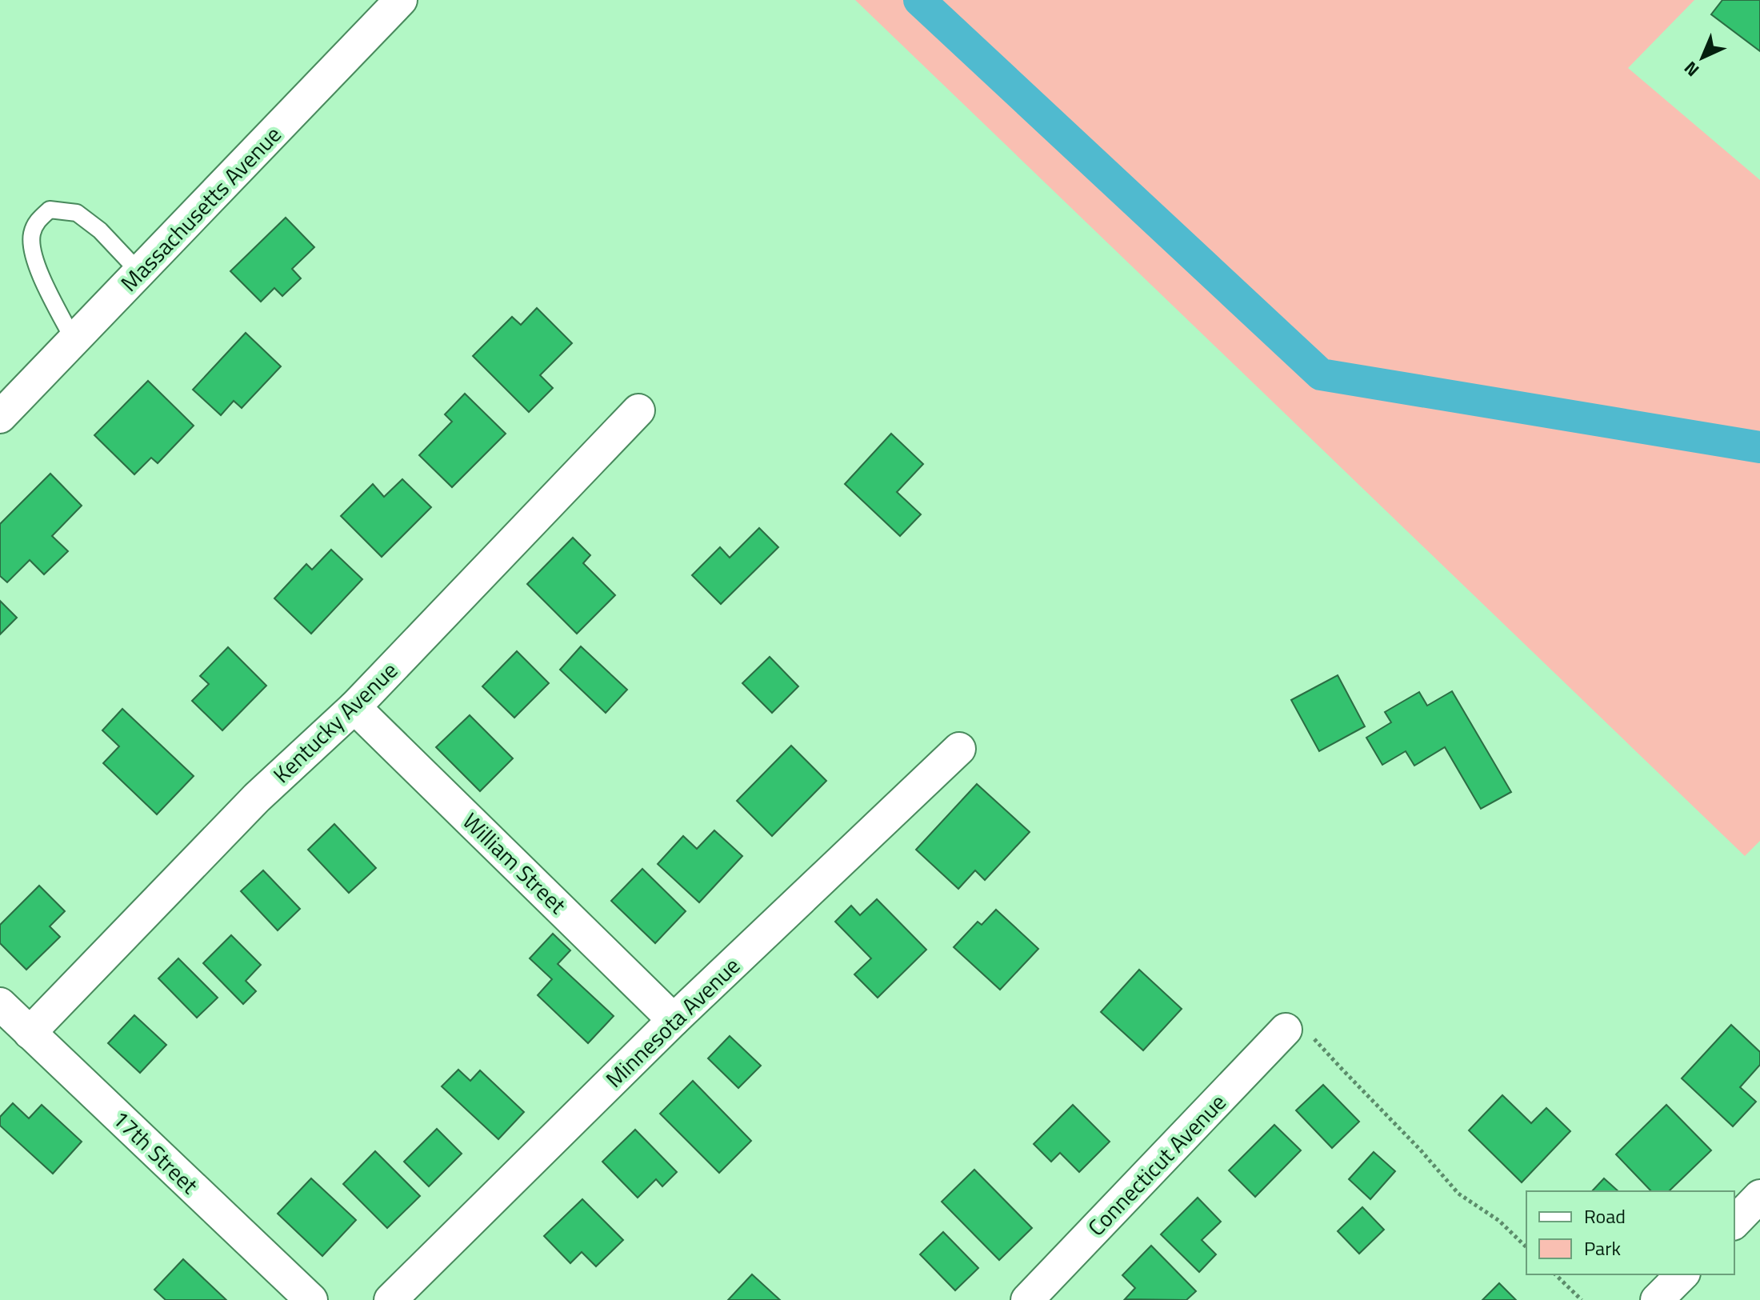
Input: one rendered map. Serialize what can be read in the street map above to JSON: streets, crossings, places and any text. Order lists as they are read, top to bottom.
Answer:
{
  "streets": {
    "street": [
      "Massachusetts Avenue",
      "Kentucky Avenue",
      "William Street",
      "Minnesota Avenue",
      "17th Street",
      "Connecticut Avenue"
    ]
  },
  "crossings": [
    ["Kentucky Avenue", "William Street"],
    ["Kentucky Avenue", "17th Street"],
    ["William Street", "Minnesota Avenue"]
  ],
  "legend": ["Road", "Park"],
  "north": "bottom left"
}
